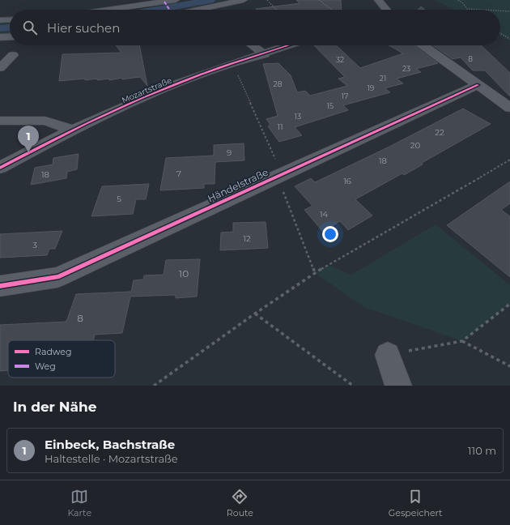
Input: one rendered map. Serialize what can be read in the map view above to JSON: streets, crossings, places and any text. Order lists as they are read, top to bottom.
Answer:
{
  "streets": {
    "street": ["Mozartstraße", "Händelstraße"]
  },
  "house_numbers": [
    "8",
    "32",
    "23",
    "21",
    "28",
    "19",
    "17",
    "15",
    "13",
    "11",
    "22",
    "20",
    "9",
    "18",
    "7",
    "18",
    "16",
    "5",
    "14",
    "12",
    "3",
    "10",
    "8"
  ],
  "legend": ["Radweg", "Weg"],
  "page": {
    "search": "Hier suchen",
    "pins": "1",
    "heading": "In der Nähe",
    "list": [
      {
        "mark": "1",
        "name": "Einbeck, Bachstraße",
        "note": "Haltestelle · Mozartstraße",
        "value": "110 m"
      }
    ],
    "nav": ["Karte", "Route", "Gespeichert"]
  }
}
